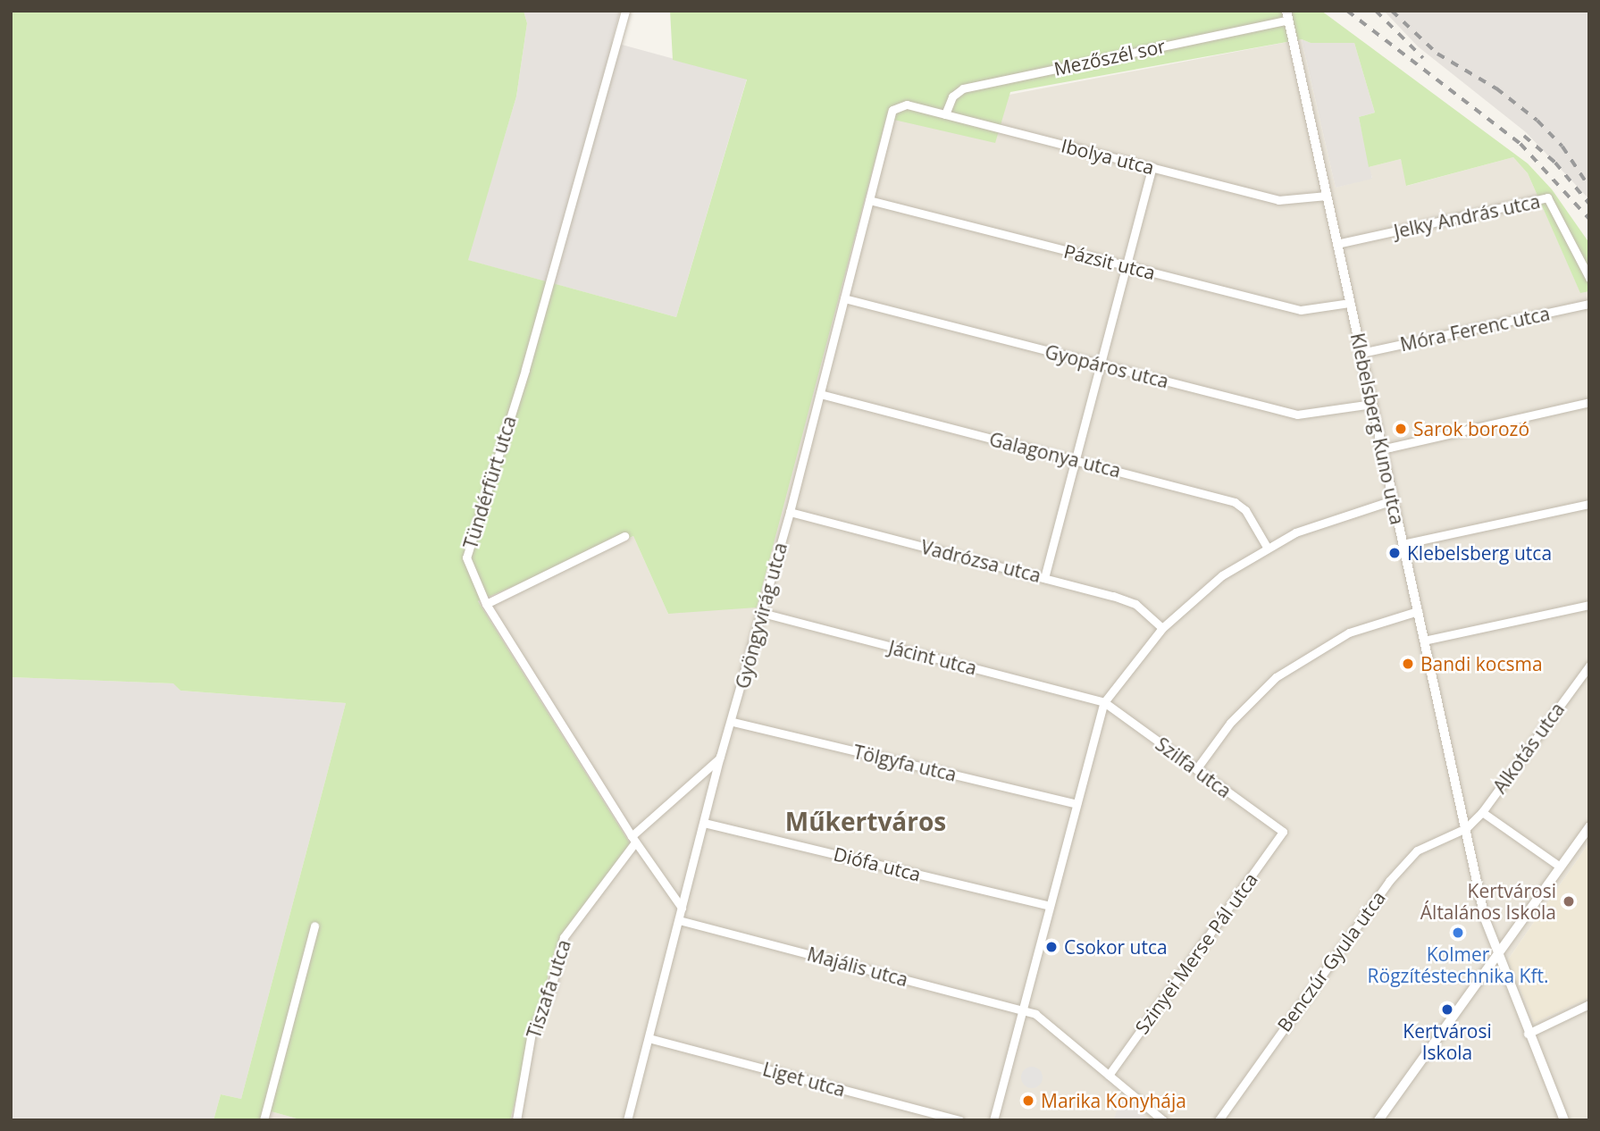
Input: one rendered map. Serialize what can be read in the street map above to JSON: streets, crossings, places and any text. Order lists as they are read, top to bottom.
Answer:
{
  "streets": {
    "street": [
      "Mezőszél sor",
      "Ibolya utca",
      "Jelky András utca",
      "Pázsit utca",
      "Móra Ferenc utca",
      "Gyopáros utca",
      "Klebelsberg Kuno utca",
      "Galagonya utca",
      "Tündérfürt utca",
      "Vadrózsa utca",
      "Gyöngyvirág utca",
      "Jácint utca",
      "Alkotás utca",
      "Tölgyfa utca",
      "Szilfa utca",
      "Diófa utca",
      "Szinyei Merse Pál utca",
      "Benczúr Gyula utca",
      "Majális utca",
      "Tiszafa utca",
      "Liget utca"
    ]
  },
  "crossings": [
    ["Mezőszél sor", "Ibolya utca"],
    ["Mezőszél sor", "Klebelsberg Kuno utca"],
    ["Ibolya utca", "Klebelsberg Kuno utca"],
    ["Ibolya utca", "Gyöngyvirág utca"],
    ["Jelky András utca", "Klebelsberg Kuno utca"],
    ["Pázsit utca", "Klebelsberg Kuno utca"],
    ["Pázsit utca", "Gyöngyvirág utca"],
    ["Móra Ferenc utca", "Klebelsberg Kuno utca"],
    ["Gyopáros utca", "Klebelsberg Kuno utca"],
    ["Gyopáros utca", "Gyöngyvirág utca"],
    ["Klebelsberg Kuno utca", "Alkotás utca"],
    ["Klebelsberg Kuno utca", "Benczúr Gyula utca"],
    ["Galagonya utca", "Gyöngyvirág utca"],
    ["Tündérfürt utca", "Gyöngyvirág utca"],
    ["Tündérfürt utca", "Tiszafa utca"],
    ["Vadrózsa utca", "Gyöngyvirág utca"],
    ["Gyöngyvirág utca", "Jácint utca"],
    ["Gyöngyvirág utca", "Tölgyfa utca"],
    ["Gyöngyvirág utca", "Diófa utca"],
    ["Gyöngyvirág utca", "Majális utca"],
    ["Gyöngyvirág utca", "Tiszafa utca"],
    ["Gyöngyvirág utca", "Liget utca"],
    ["Jácint utca", "Szilfa utca"],
    ["Alkotás utca", "Benczúr Gyula utca"],
    ["Szilfa utca", "Szinyei Merse Pál utca"],
    ["Szinyei Merse Pál utca", "Majális utca"]
  ],
  "districts": ["Műkertváros"],
  "places": [
    "Sarok borozó",
    "Klebelsberg utca",
    "Bandi kocsma",
    "Kertvárosi Általános Iskola",
    "Kolmer Rögzítéstechnika Kft.",
    "Csokor utca",
    "Kertvárosi Iskola",
    "Marika Konyhája"
  ]
}
